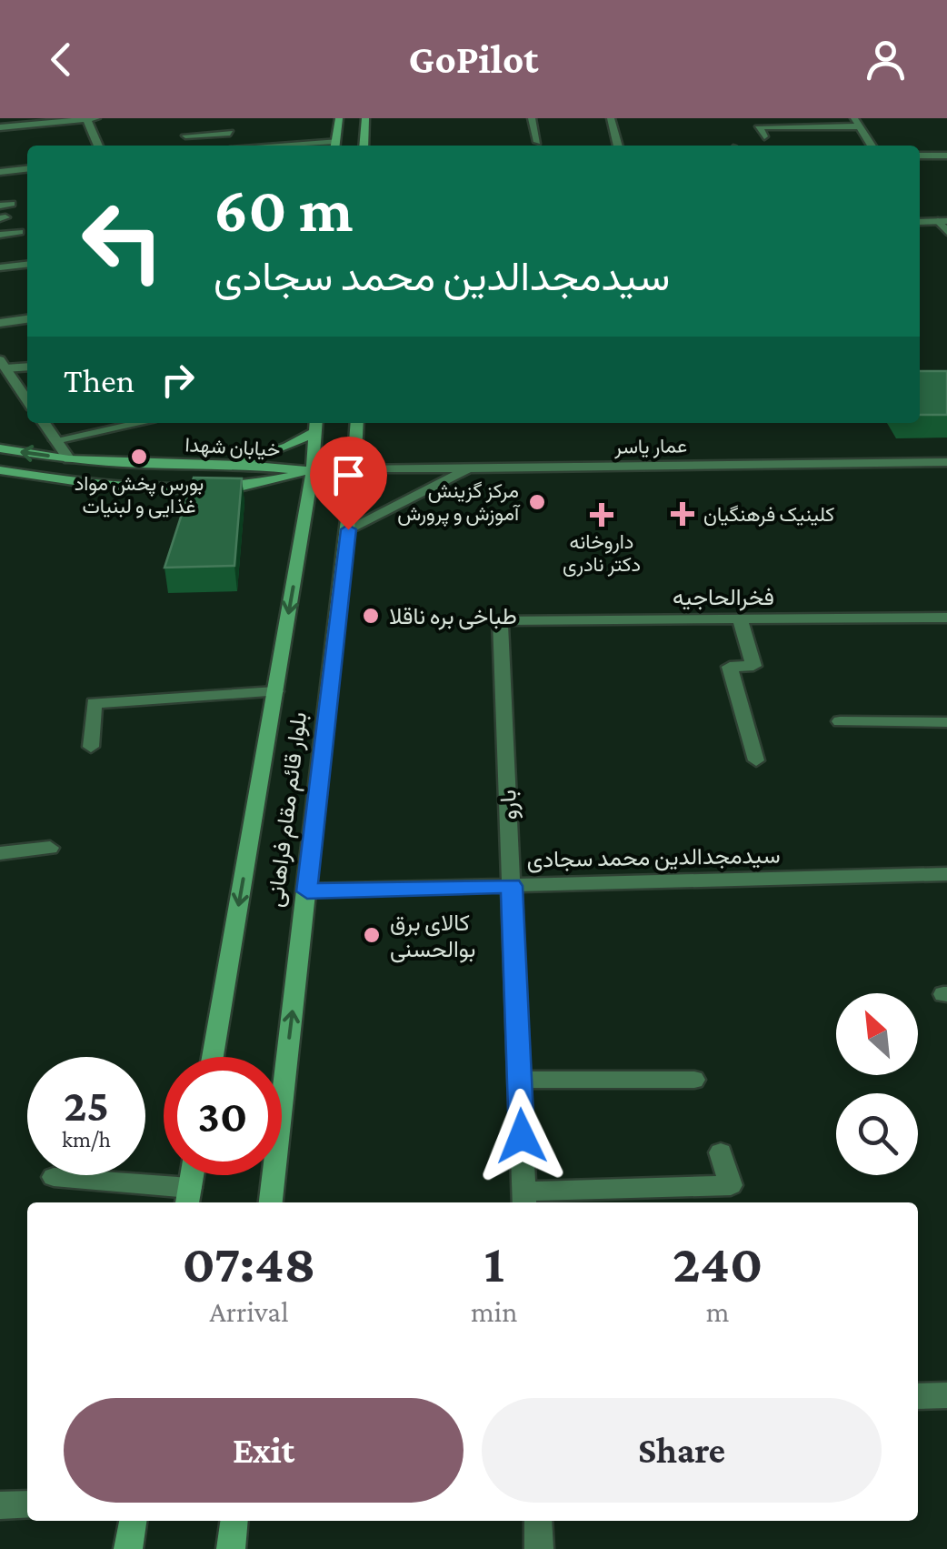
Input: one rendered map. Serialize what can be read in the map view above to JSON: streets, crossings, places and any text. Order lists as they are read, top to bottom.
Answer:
{
  "streets": {
    "main road": ["خیابان شهدا", "بلوار قائم مقام فراهانی"],
    "street": [
      "عمار یاسر",
      "فخرالحاجیه",
      "بارو",
      "سیدمجدالدین محمد سجادی"
    ]
  },
  "crossings": [
    ["عمار یاسر", "بلوار قائم مقام فراهانی"],
    ["خیابان شهدا", "بلوار قائم مقام فراهانی"],
    ["فخرالحاجیه", "بارو"],
    ["بارو", "سیدمجدالدین محمد سجادی"],
    ["بلوار قائم مقام فراهانی", "سیدمجدالدین محمد سجادی"]
  ],
  "places": {
    "other": [
      "بورس پخش مواد غذایی و لبنیات",
      "مرکز گزینش آموزش و پرورش",
      "طباخی بره ناقلا",
      "کالای برق بوالحسنی"
    ],
    "health": ["کلینیک فرهنگیان", "داروخانه دکتر نادری"]
  },
  "north": "top left",
  "page": {
    "header": "GoPilot",
    "turn": ["60 m", "سیدمجدالدین محمد سجادی"],
    "then": "Then",
    "speed": "25 km/h",
    "limit": "30",
    "eta": [
      "07:48",
      "Arrival",
      "1",
      "min",
      "240",
      "m"
    ],
    "buttons": ["Exit", "Share"]
  }
}
